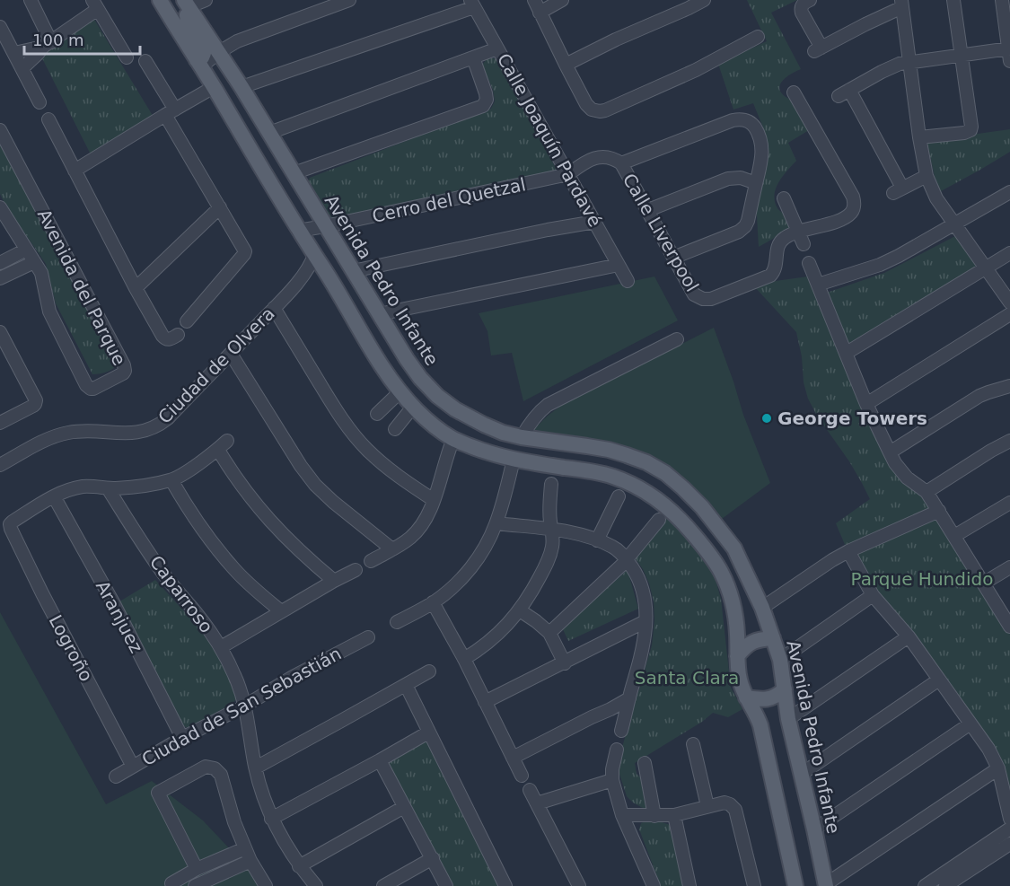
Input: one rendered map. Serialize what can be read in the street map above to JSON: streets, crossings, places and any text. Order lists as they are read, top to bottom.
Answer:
{
  "streets": {
    "main road": ["Avenida Pedro Infante"],
    "street": [
      "Calle Joaquín Pardavé",
      "Cerro del Quetzal",
      "Calle Liverpool",
      "Avenida del Parque",
      "Ciudad de Olvera",
      "Caparroso",
      "Aranjuez",
      "Logroño",
      "Ciudad de San Sebastián"
    ]
  },
  "crossings": [
    ["Calle Joaquín Pardavé", "Cerro del Quetzal"],
    ["Cerro del Quetzal", "Avenida Pedro Infante"],
    ["Caparroso", "Ciudad de San Sebastián"],
    ["Aranjuez", "Logroño"],
    ["Aranjuez", "Ciudad de San Sebastián"],
    ["Logroño", "Ciudad de San Sebastián"]
  ],
  "parks": ["Parque Hundido", "Santa Clara"],
  "places": ["George Towers"],
  "scale_bar": "100 m"
}
